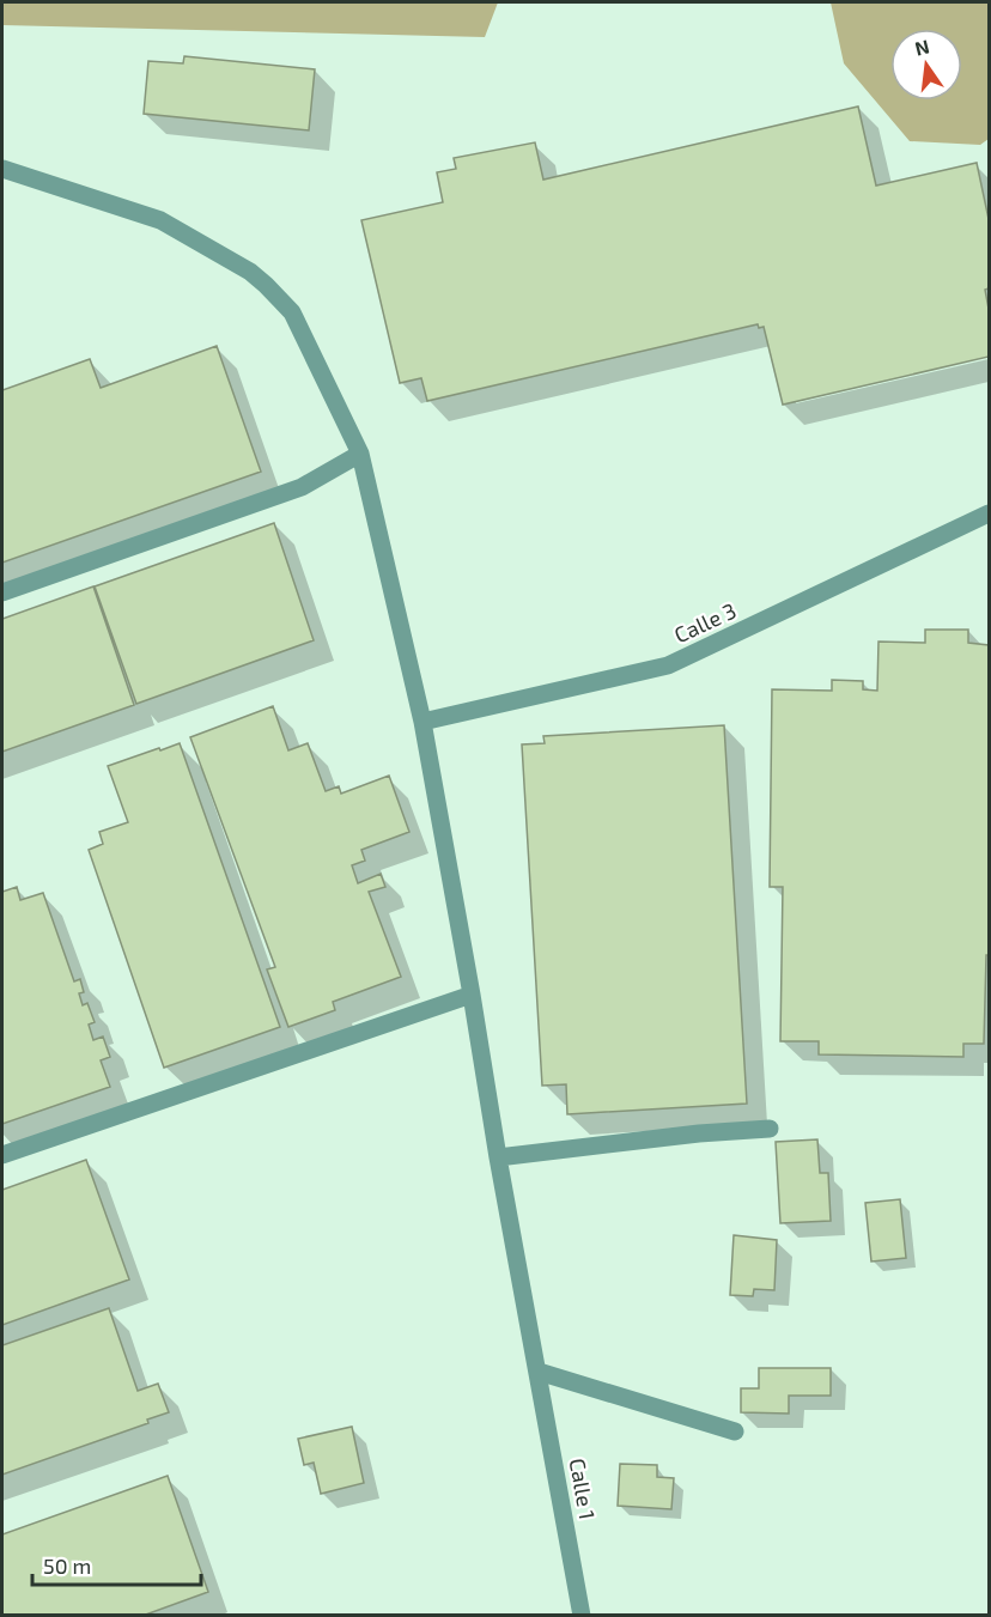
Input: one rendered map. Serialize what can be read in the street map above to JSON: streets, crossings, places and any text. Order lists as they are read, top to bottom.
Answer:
{
  "streets": {
    "street": ["Calle 3", "Calle 1"]
  },
  "crossings": [
    ["Calle 3", "Calle 1"]
  ],
  "scale_bar": "50 m",
  "north": "top"
}
